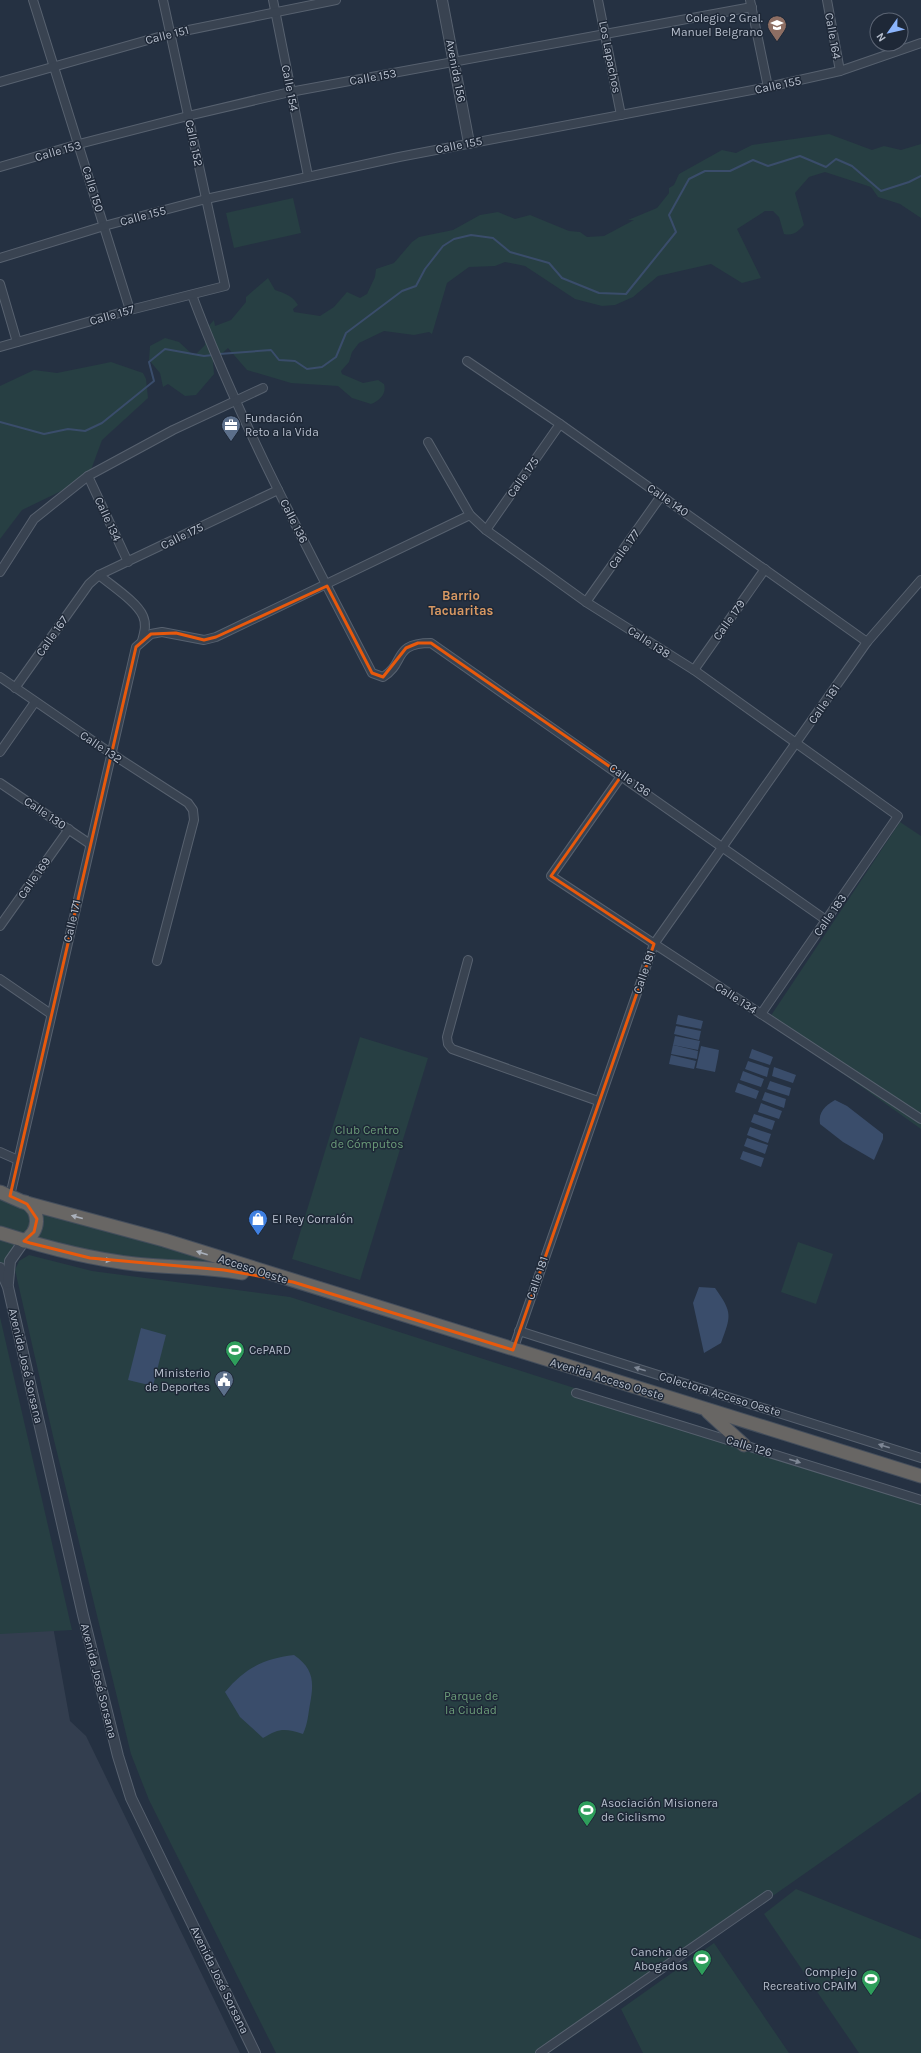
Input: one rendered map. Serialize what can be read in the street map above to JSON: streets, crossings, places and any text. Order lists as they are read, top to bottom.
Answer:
{
  "streets": {
    "highway": ["Acceso Oeste", "Avenida Acceso Oeste"],
    "street": [
      "Calle 151",
      "Calle 164",
      "Los Lapachos",
      "Avenida 156",
      "Calle 153",
      "Calle 155",
      "Calle 154",
      "Calle 152",
      "Calle 150",
      "Calle 157",
      "Calle 175",
      "Calle 140",
      "Calle 134",
      "Calle 136",
      "Calle 177",
      "Calle 179",
      "Calle 167",
      "Calle 138",
      "Calle 181",
      "Calle 132",
      "Calle 130",
      "Calle 169",
      "Calle 183",
      "Calle 171",
      "Avenida José Sorsana",
      "Colectora Acceso Oeste",
      "Calle 126"
    ]
  },
  "crossings": [
    ["Calle 151", "Calle 154"],
    ["Calle 151", "Calle 152"],
    ["Calle 151", "Calle 150"],
    ["Calle 164", "Calle 155"],
    ["Los Lapachos", "Calle 153"],
    ["Los Lapachos", "Calle 155"],
    ["Avenida 156", "Calle 153"],
    ["Avenida 156", "Calle 155"],
    ["Calle 153", "Calle 154"],
    ["Calle 153", "Calle 152"],
    ["Calle 153", "Calle 150"],
    ["Calle 155", "Calle 154"],
    ["Calle 155", "Calle 152"],
    ["Calle 155", "Calle 150"],
    ["Calle 152", "Calle 157"],
    ["Calle 150", "Calle 157"],
    ["Calle 157", "Calle 136"],
    ["Calle 175", "Calle 140"],
    ["Calle 175", "Calle 134"],
    ["Calle 175", "Calle 136"],
    ["Calle 175", "Calle 167"],
    ["Calle 175", "Calle 138"],
    ["Calle 140", "Calle 177"],
    ["Calle 140", "Calle 179"],
    ["Calle 140", "Calle 181"],
    ["Calle 134", "Calle 136"],
    ["Calle 134", "Calle 181"],
    ["Calle 134", "Calle 183"],
    ["Calle 136", "Calle 181"],
    ["Calle 136", "Calle 183"],
    ["Calle 177", "Calle 138"],
    ["Calle 179", "Calle 138"],
    ["Calle 167", "Calle 132"],
    ["Calle 138", "Calle 181"],
    ["Calle 138", "Calle 183"],
    ["Calle 181", "Avenida Acceso Oeste"],
    ["Calle 181", "Colectora Acceso Oeste"],
    ["Calle 132", "Calle 171"],
    ["Calle 130", "Calle 169"],
    ["Calle 130", "Calle 171"],
    ["Calle 171", "Acceso Oeste"],
    ["Acceso Oeste", "Avenida José Sorsana"],
    ["Acceso Oeste", "Avenida Acceso Oeste"]
  ],
  "one_way": ["Colectora Acceso Oeste", "Calle 126"],
  "districts": ["Barrio Tacuaritas"],
  "parks": ["Club Centro de Cómputos", "Parque de la Ciudad"],
  "places": {
    "school or university": ["Colegio 2 Gral. Manuel Belgrano"],
    "office": ["Fundación Reto a la Vida"],
    "shop": ["El Rey Corralón"],
    "sports": [
      "CePARD",
      "Asociación Misionera de Ciclismo",
      "Cancha de Abogados",
      "Complejo Recreativo CPAIM"
    ],
    "public building": ["Ministerio de Deportes"]
  },
  "north": "bottom left"
}
